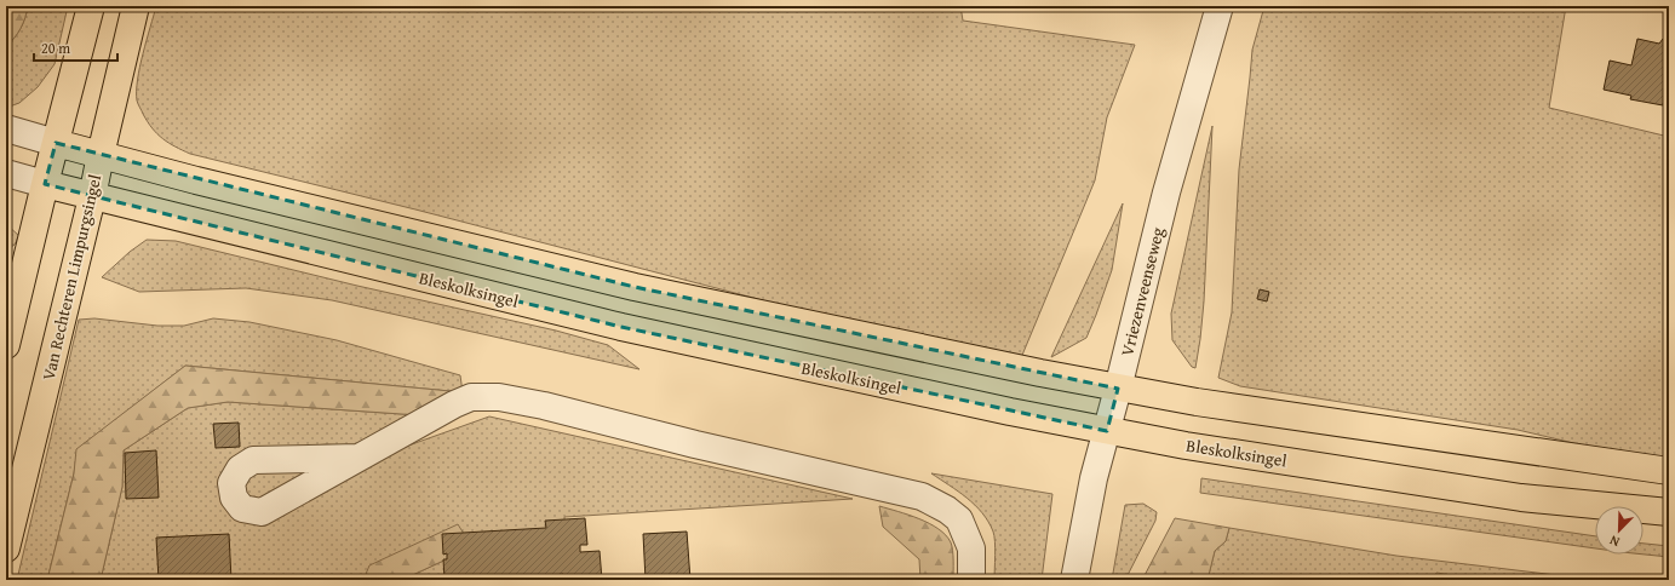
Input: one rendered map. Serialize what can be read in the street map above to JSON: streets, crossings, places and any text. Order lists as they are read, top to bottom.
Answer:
{
  "streets": {
    "main road": ["Van Rechteren Limpurgsingel", "Bleskolksingel"],
    "street": ["Vriezenveenseweg"]
  },
  "crossings": [
    ["Van Rechteren Limpurgsingel", "Bleskolksingel"],
    ["Bleskolksingel", "Vriezenveenseweg"]
  ],
  "scale_bar": "20 m",
  "north": "bottom left"
}
